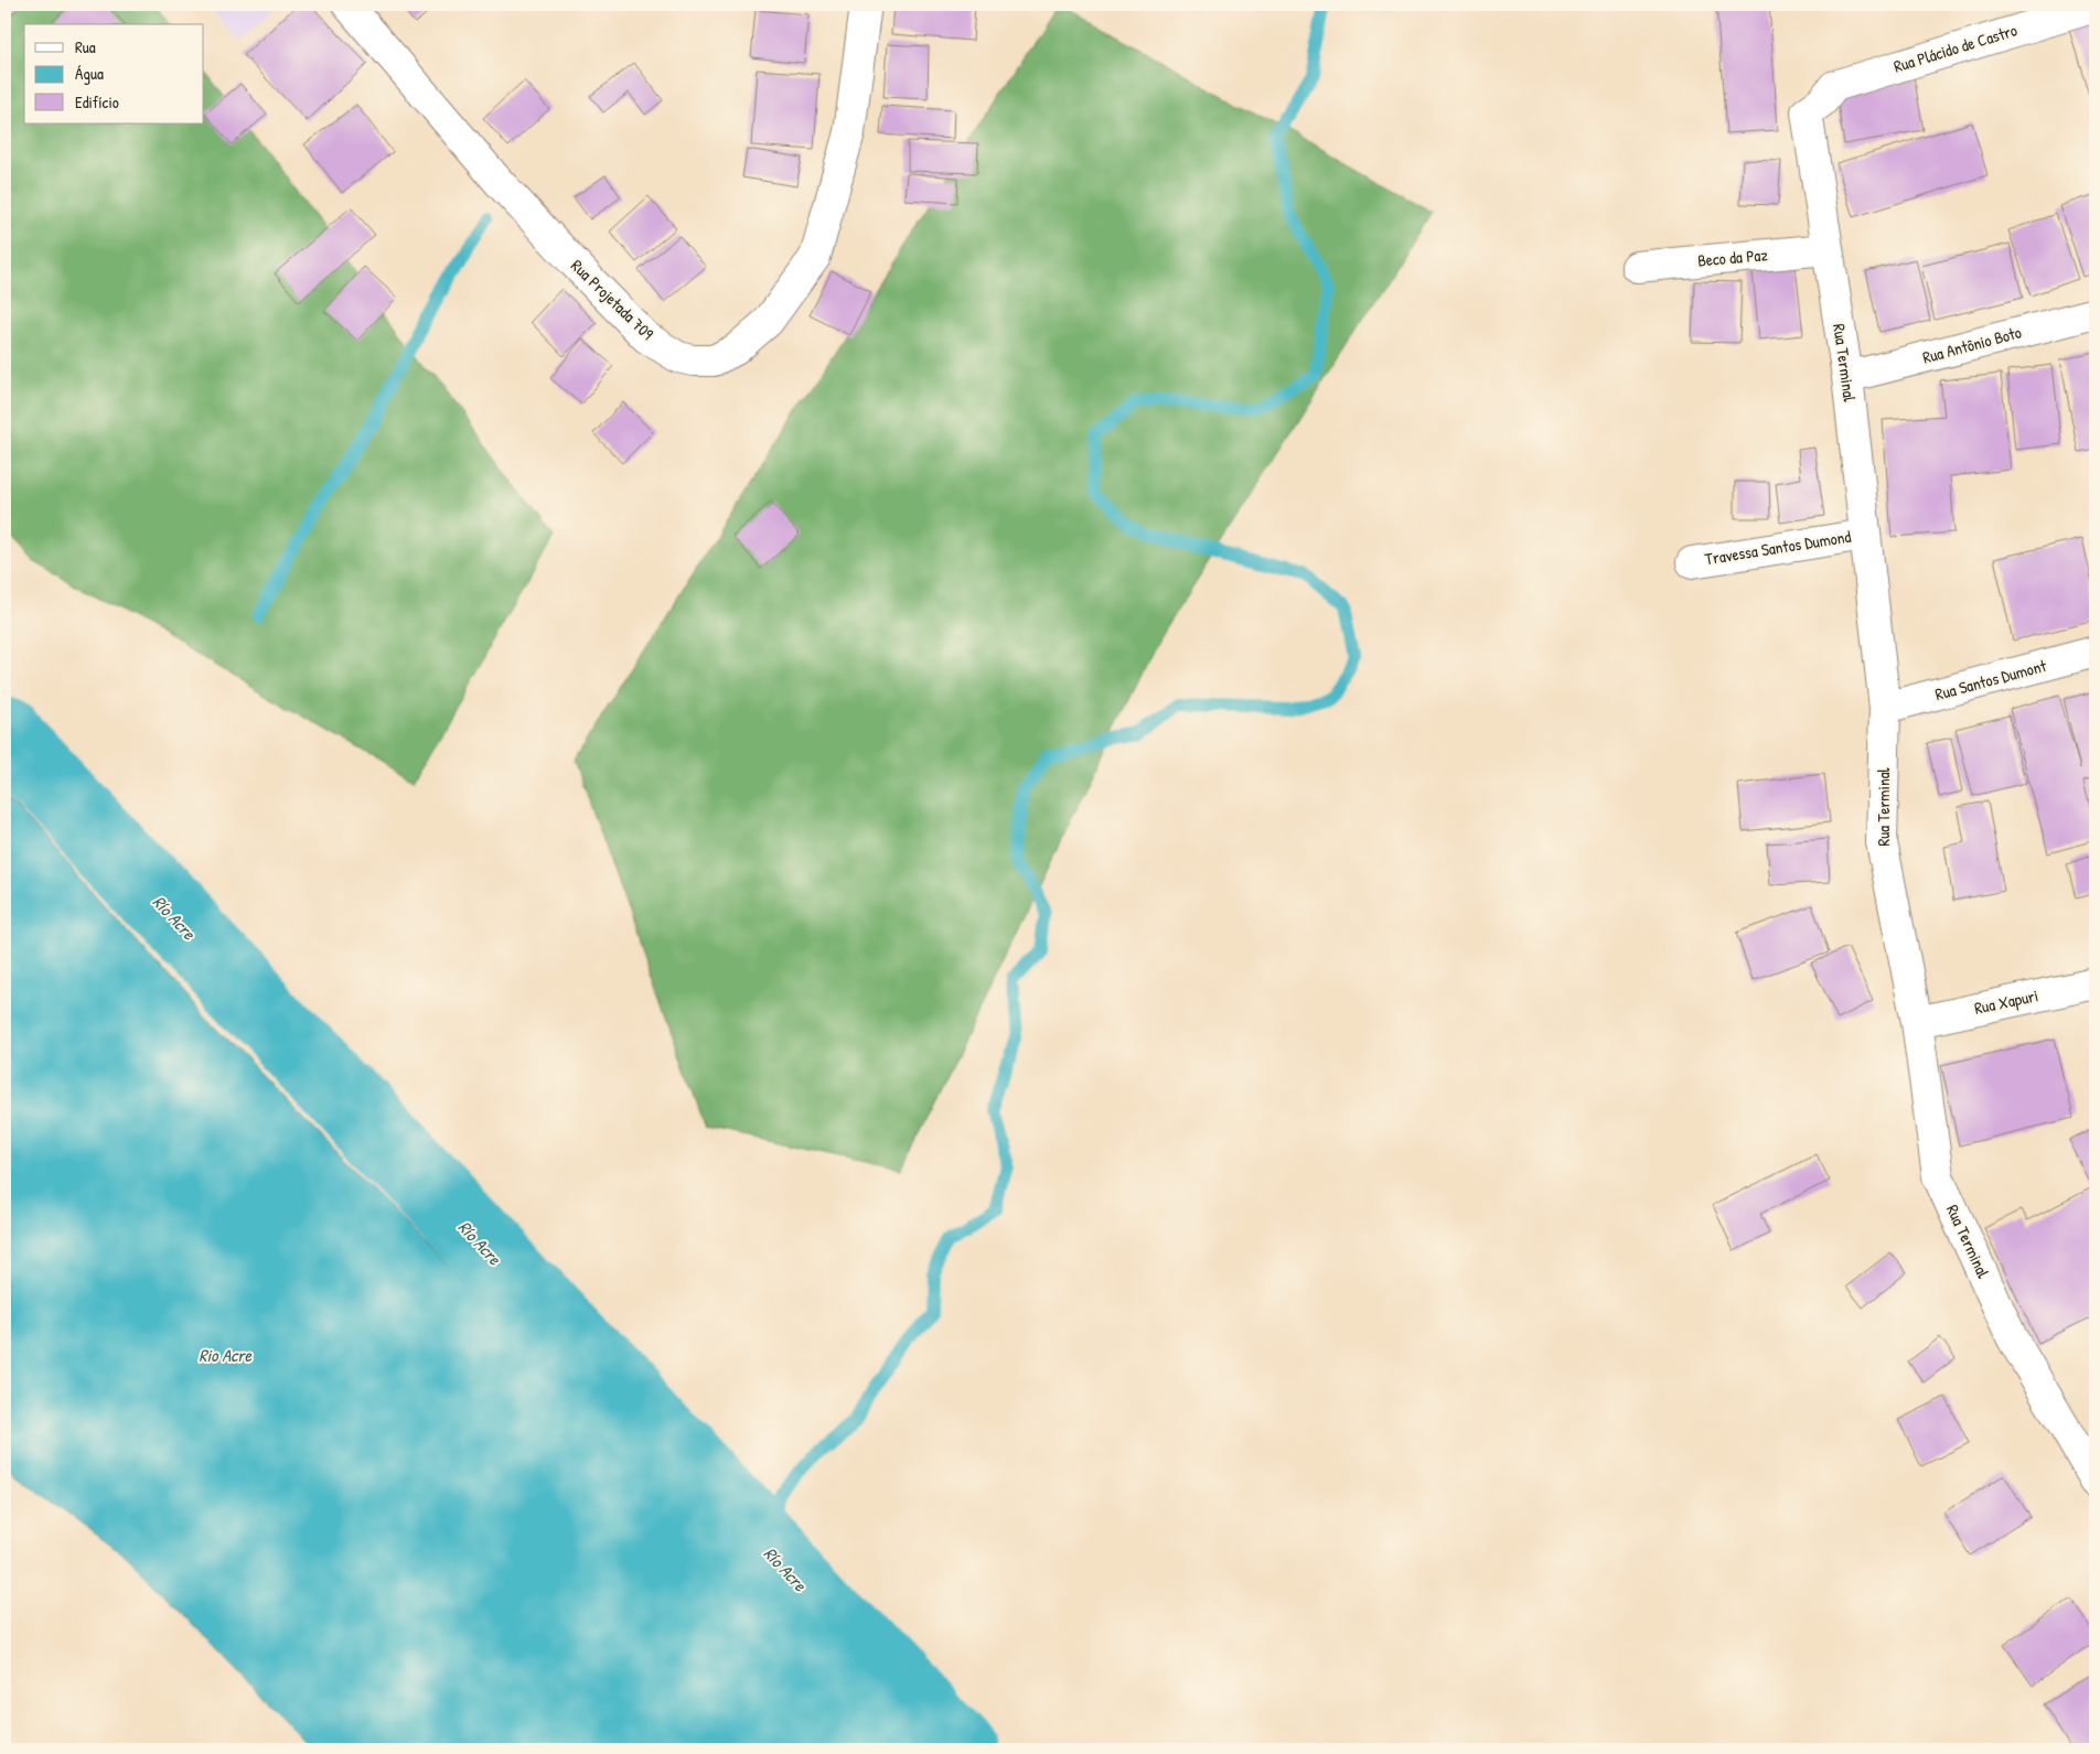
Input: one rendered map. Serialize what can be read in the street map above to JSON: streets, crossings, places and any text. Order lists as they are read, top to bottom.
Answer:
{
  "streets": {
    "street": [
      "Rua Plácido de Castro",
      "Beco da Paz",
      "Rua Projetada 709",
      "Rua Antônio Boto",
      "Rua Terminal",
      "Travessa Santos Dumond",
      "Rua Santos Dumont",
      "Rua Xapuri"
    ]
  },
  "crossings": [
    ["Rua Plácido de Castro", "Rua Terminal"],
    ["Beco da Paz", "Rua Terminal"],
    ["Rua Antônio Boto", "Rua Terminal"],
    ["Rua Terminal", "Travessa Santos Dumond"],
    ["Rua Terminal", "Rua Santos Dumont"],
    ["Rua Terminal", "Rua Xapuri"]
  ],
  "water": ["Río Acre", "Rio Acre"],
  "legend": ["Rua", "Água", "Edifício"]
}
